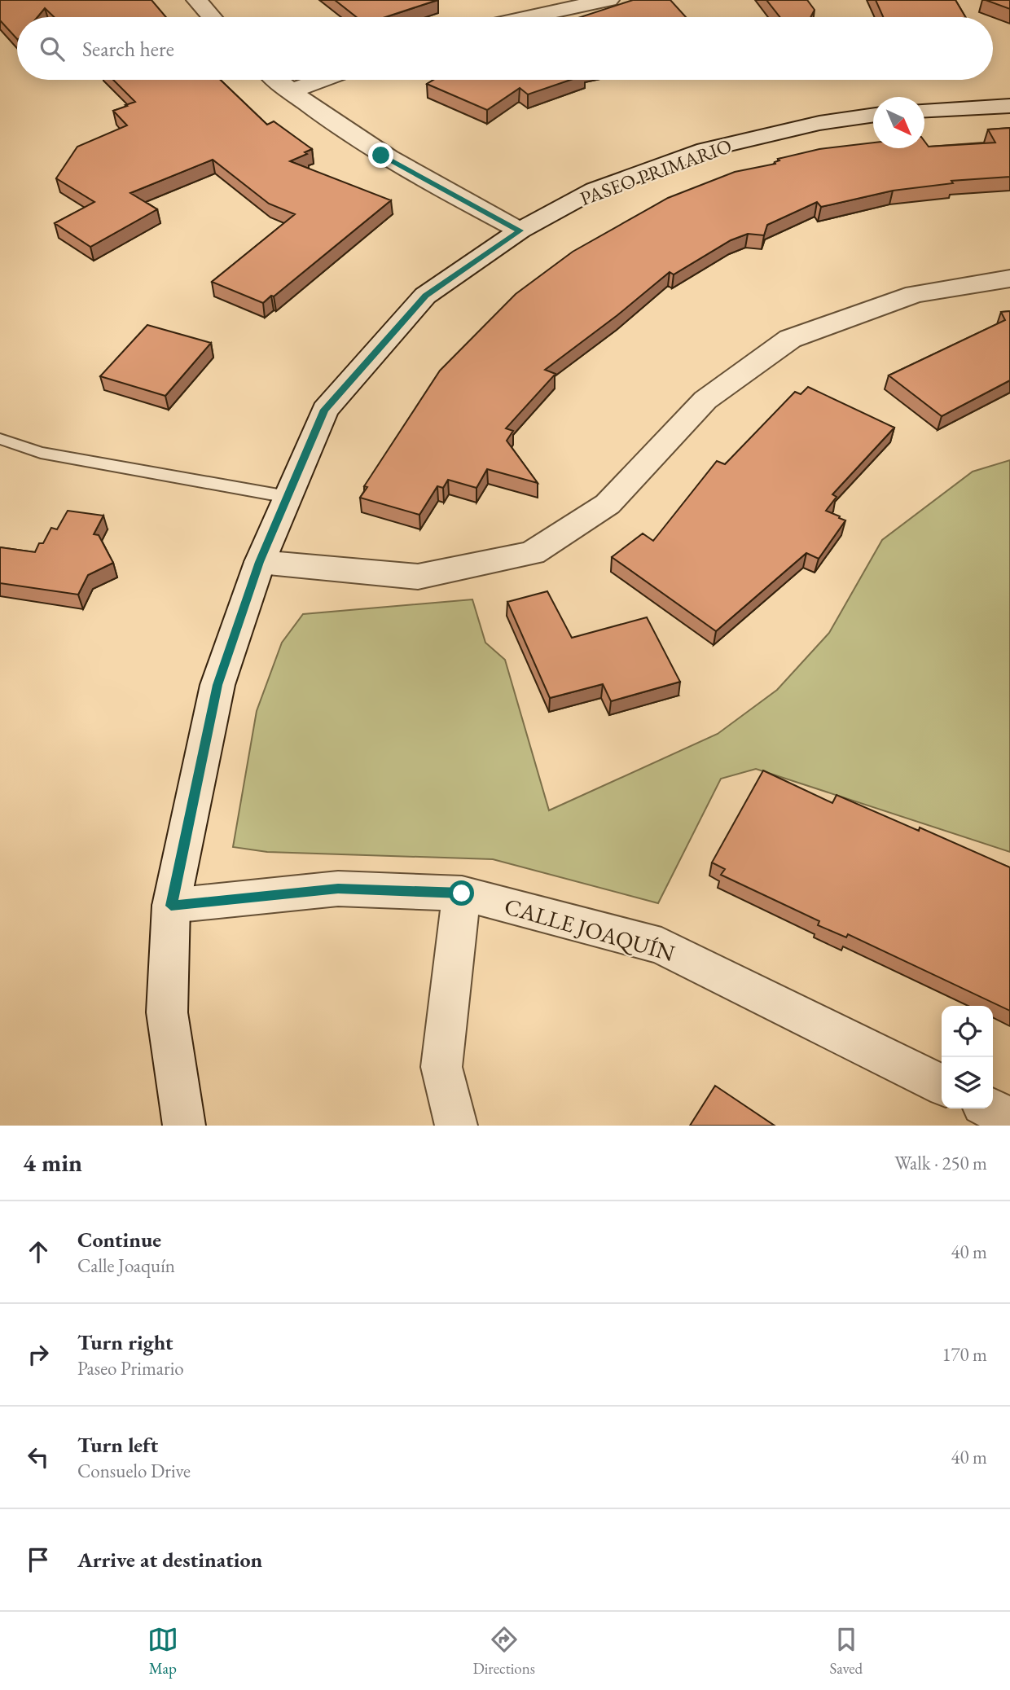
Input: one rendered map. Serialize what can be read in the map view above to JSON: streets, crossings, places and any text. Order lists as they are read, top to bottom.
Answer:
{
  "streets": {
    "street": ["PASEO PRIMARIO", "CALLE JOAQUÍN"]
  },
  "crossings": [
    ["PASEO PRIMARIO", "CALLE JOAQUÍN"]
  ],
  "north": "bottom right",
  "page": {
    "search": "Search here",
    "heading": ["4 min", "Walk · 250 m"],
    "list": [
      ["Continue", "Calle Joaquín", "40 m"],
      ["Turn right", "Paseo Primario", "170 m"],
      ["Turn left", "Consuelo Drive", "40 m"],
      "Arrive at destination"
    ],
    "nav": ["Map", "Directions", "Saved"]
  }
}
